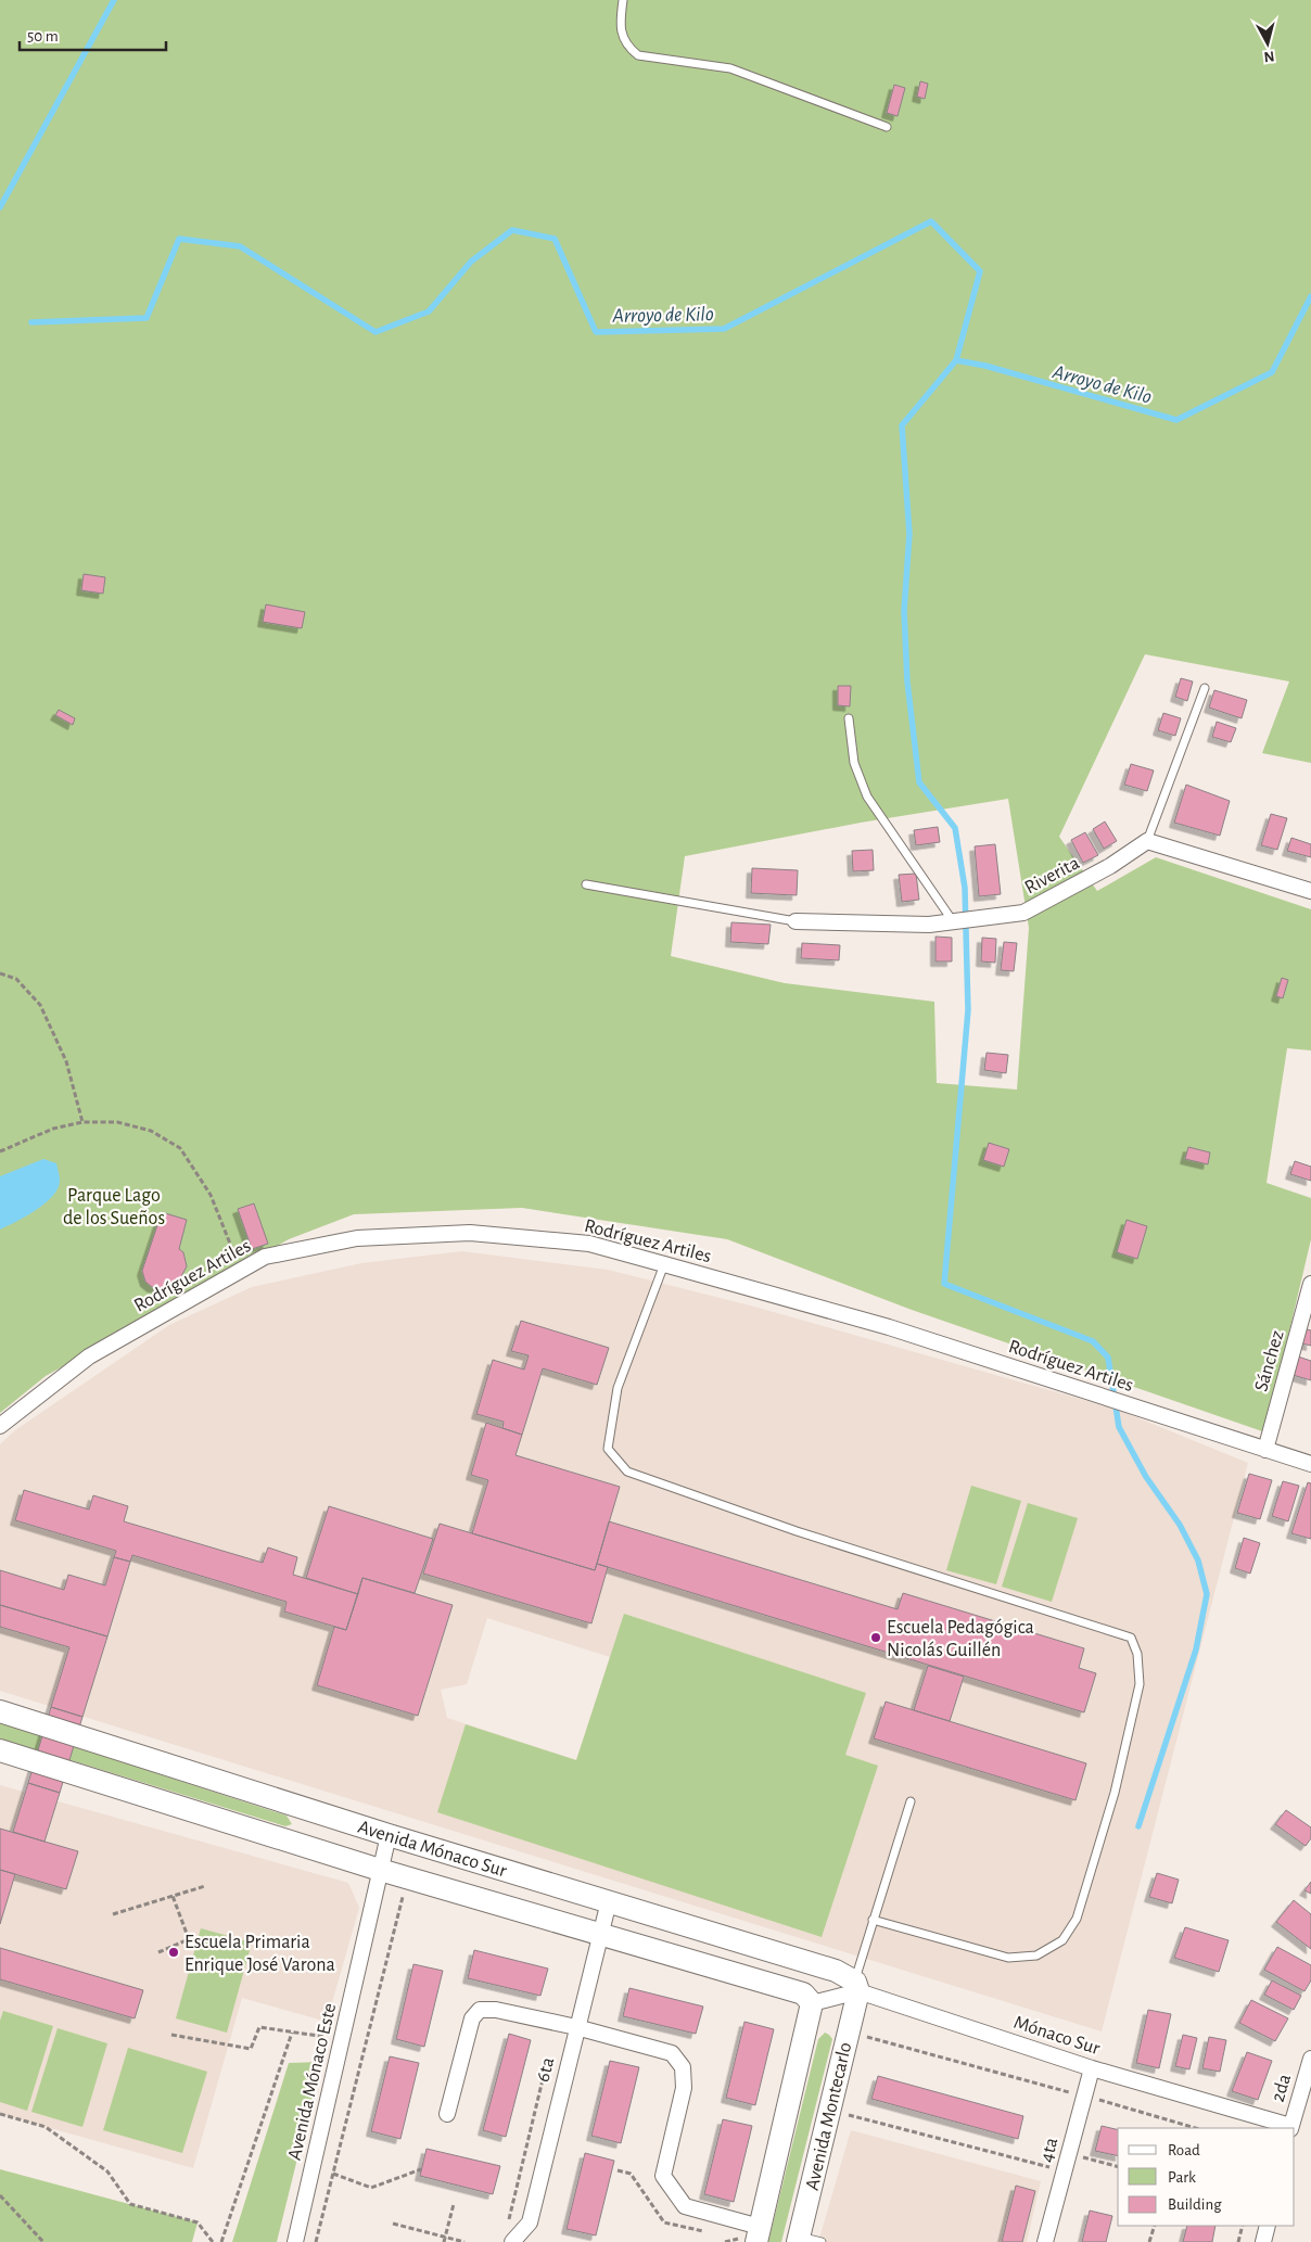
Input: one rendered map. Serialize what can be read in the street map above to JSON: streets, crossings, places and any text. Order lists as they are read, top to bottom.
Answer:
{
  "streets": {
    "main road": ["Avenida Mónaco Sur", "Avenida Montecarlo"],
    "street": [
      "Riverita",
      "Rodríguez Artiles",
      "Sánchez",
      "Mónaco Sur",
      "6ta",
      "Avenida Mónaco Este",
      "2da",
      "4ta"
    ]
  },
  "crossings": [
    ["Rodríguez Artiles", "Sánchez"],
    ["Avenida Mónaco Sur", "Mónaco Sur"],
    ["Avenida Mónaco Sur", "6ta"],
    ["Avenida Mónaco Sur", "Avenida Mónaco Este"],
    ["Avenida Mónaco Sur", "Avenida Montecarlo"],
    ["Mónaco Sur", "2da"],
    ["Mónaco Sur", "Avenida Montecarlo"],
    ["Mónaco Sur", "4ta"]
  ],
  "water": ["Arroyo de Kilo"],
  "parks": ["Parque Lago de los Sueños"],
  "places": ["Escuela Pedagógica Nicolás Guillén", "Escuela Primaria Enrique José Varona"],
  "legend": ["Road", "Park", "Building"],
  "scale_bar": "50 m",
  "north": "bottom"
}
